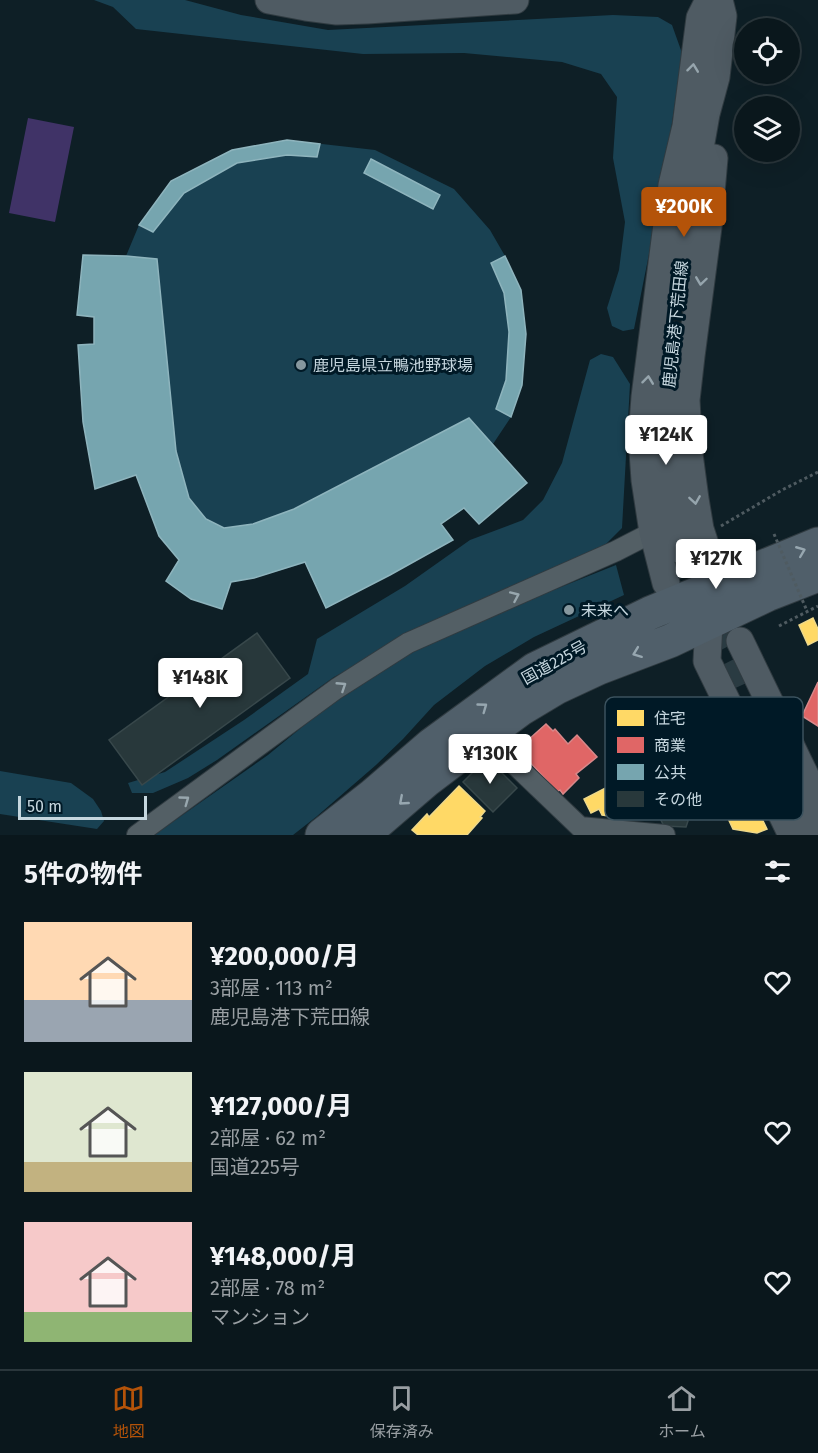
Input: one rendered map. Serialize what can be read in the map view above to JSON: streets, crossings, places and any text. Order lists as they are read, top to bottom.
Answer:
{
  "streets": {
    "highway": ["国道225号"],
    "main road": ["鹿児島港下荒田線"]
  },
  "crossings": [
    ["鹿児島港下荒田線", "国道225号"]
  ],
  "places": ["鹿児島県立鴨池野球場", "未来へ"],
  "legend": [
    "住宅",
    "商業",
    "公共",
    "その他"
  ],
  "scale_bar": "50 m",
  "page": {
    "price": [
      "¥200K",
      "¥124K",
      "¥127K",
      "¥148K",
      "¥130K"
    ],
    "scale": "50 m",
    "heading": "5件の物件",
    "list": [
      {
        "name": "¥200,000/月",
        "note": "3部屋 · 113 m² · 鹿児島港下荒田線"
      },
      {
        "name": "¥127,000/月",
        "note": "2部屋 · 62 m² · 国道225号"
      },
      {
        "name": "¥148,000/月",
        "note": "2部屋 · 78 m² · マンション"
      }
    ],
    "tabs": ["地図", "保存済み", "ホーム"]
  }
}
